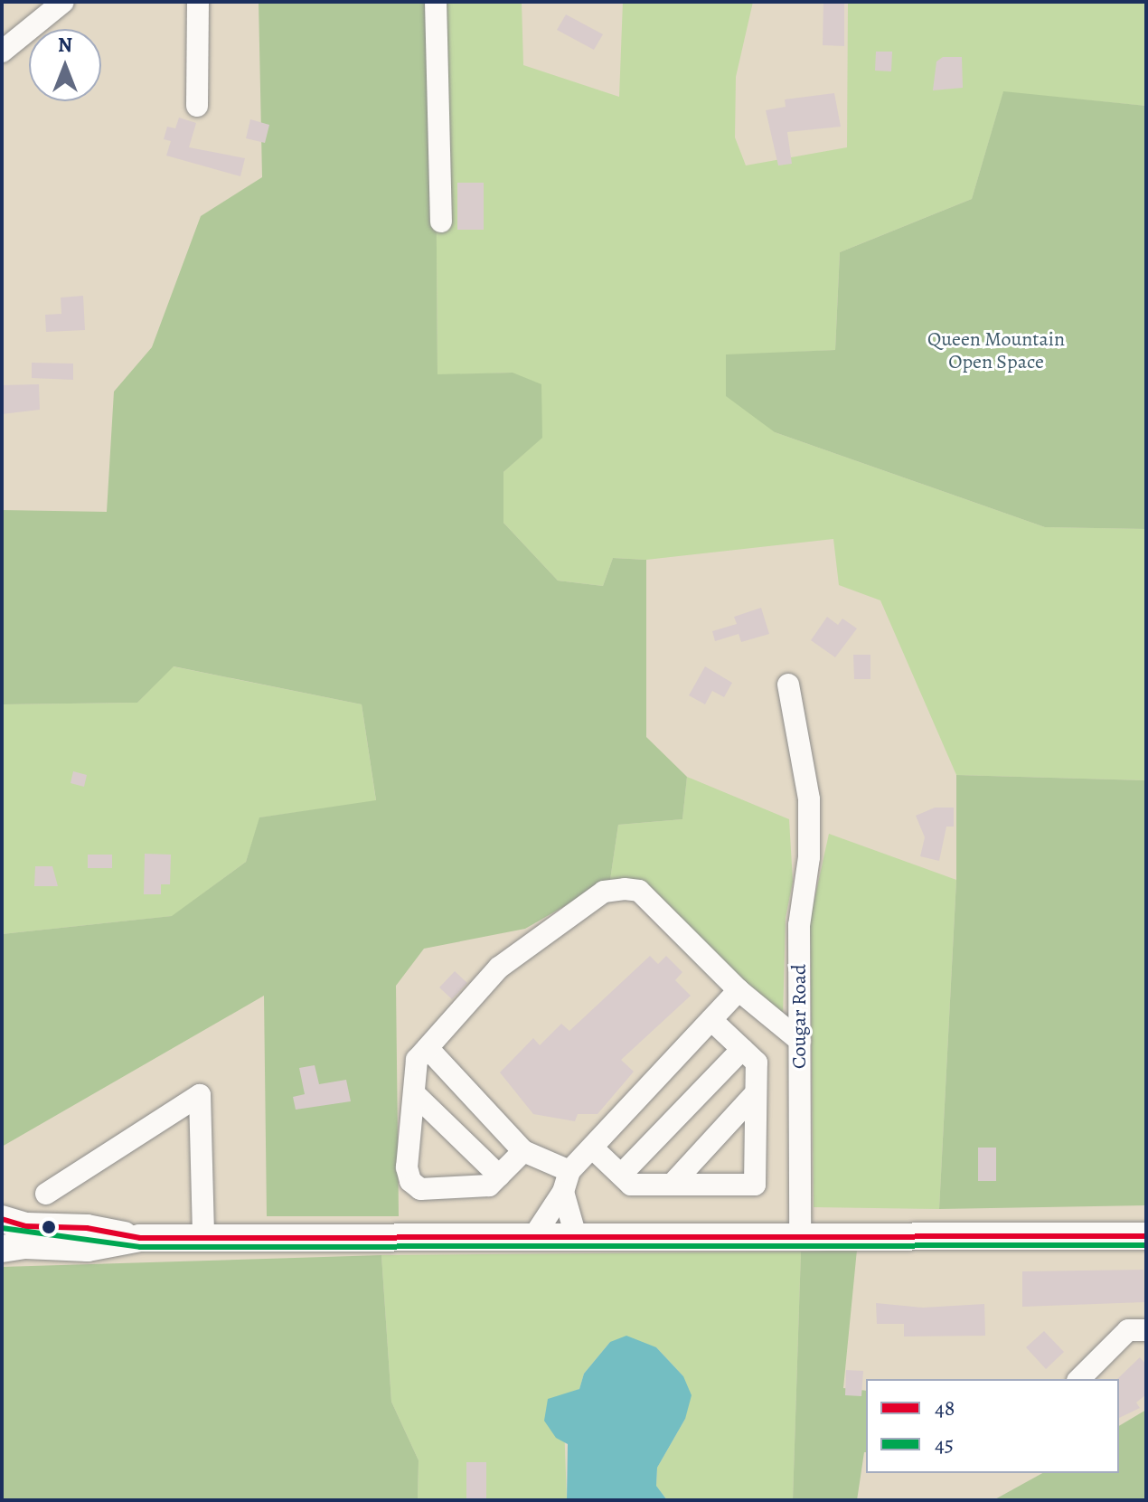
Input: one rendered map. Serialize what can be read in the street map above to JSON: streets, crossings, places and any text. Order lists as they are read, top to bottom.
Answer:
{
  "streets": {
    "street": ["Cougar Road"]
  },
  "parks": ["Queen Mountain Open Space"],
  "lines": ["transit line 48", "transit line 45"],
  "legend": ["48", "45"],
  "north": "top"
}
